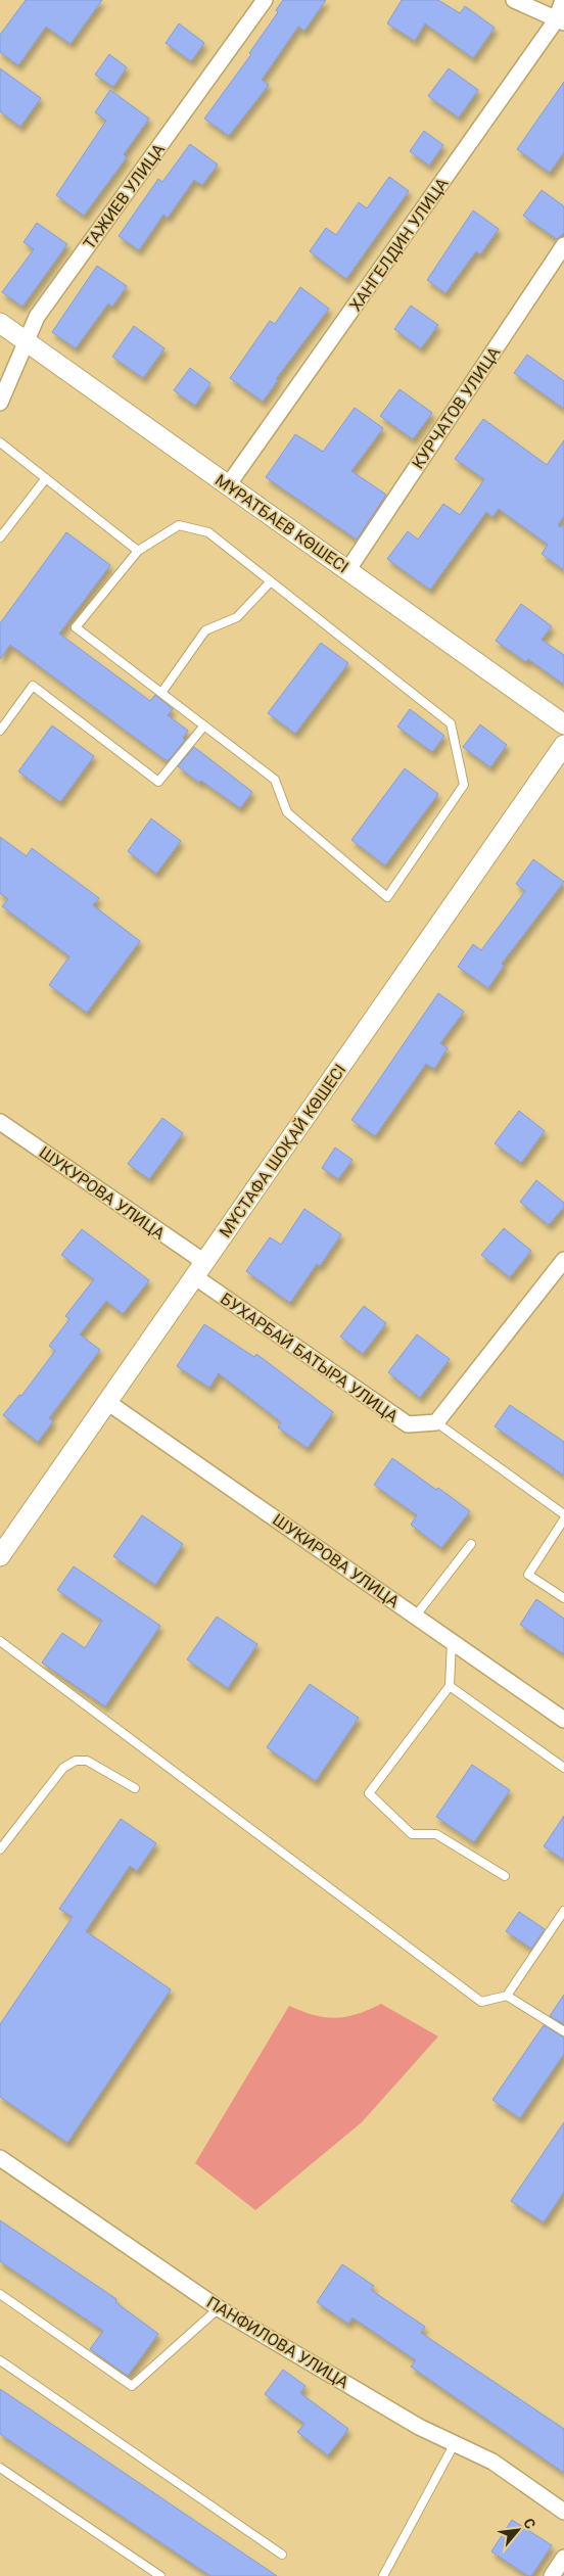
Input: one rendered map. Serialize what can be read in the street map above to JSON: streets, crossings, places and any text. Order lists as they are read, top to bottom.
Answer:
{
  "streets": {
    "street": [
      "ТАЖИЕВ УЛИЦА",
      "ХАНГЕЛДИН УЛИЦА",
      "КУРЧАТОВ УЛИЦА",
      "МҰРАТБАЕВ КӨШЕСІ",
      "МҰСТАФА ШОҚАЙ КӨШЕСІ",
      "ШУКУРОВА УЛИЦА",
      "БУХАРБАЙ БАТЫРА УЛИЦА",
      "ШУКИРОВА УЛИЦА",
      "ПАНФИЛОВА УЛИЦА"
    ]
  },
  "crossings": [
    ["ТАЖИЕВ УЛИЦА", "МҰРАТБАЕВ КӨШЕСІ"],
    ["ХАНГЕЛДИН УЛИЦА", "МҰРАТБАЕВ КӨШЕСІ"],
    ["КУРЧАТОВ УЛИЦА", "МҰРАТБАЕВ КӨШЕСІ"],
    ["МҰСТАФА ШОҚАЙ КӨШЕСІ", "ШУКУРОВА УЛИЦА"],
    ["МҰСТАФА ШОҚАЙ КӨШЕСІ", "БУХАРБАЙ БАТЫРА УЛИЦА"],
    ["МҰСТАФА ШОҚАЙ КӨШЕСІ", "ШУКИРОВА УЛИЦА"],
    ["ШУКУРОВА УЛИЦА", "БУХАРБАЙ БАТЫРА УЛИЦА"]
  ],
  "north": "top right"
}
